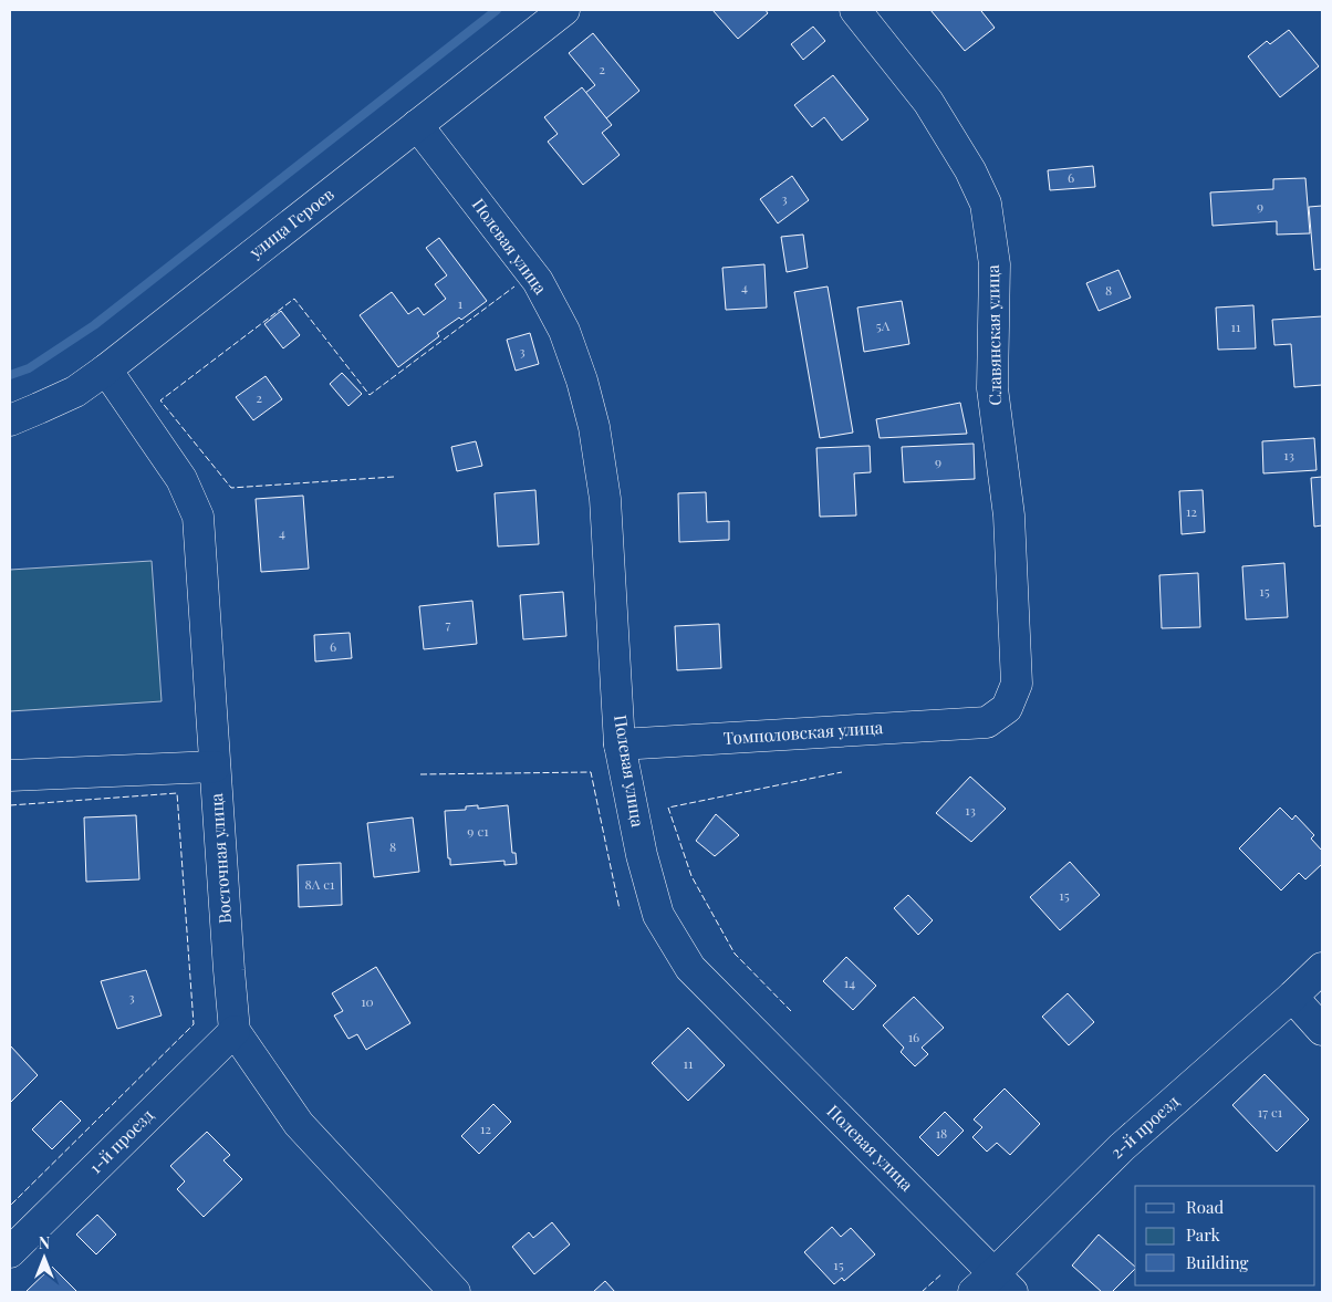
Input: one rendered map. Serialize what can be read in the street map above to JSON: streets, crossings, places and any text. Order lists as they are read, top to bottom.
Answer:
{
  "streets": {
    "street": [
      "улица Героев",
      "Полевая улица",
      "Славянская улица",
      "Томполовская улица",
      "Восточная улица",
      "2-й проезд",
      "1-й проезд"
    ]
  },
  "crossings": [
    ["улица Героев", "Полевая улица"],
    ["улица Героев", "Восточная улица"],
    ["Полевая улица", "Томполовская улица"],
    ["Полевая улица", "2-й проезд"],
    ["Славянская улица", "Томполовская улица"],
    ["Восточная улица", "1-й проезд"]
  ],
  "house_numbers": [
    "2",
    "6",
    "3",
    "9",
    "4",
    "8",
    "1",
    "5А",
    "11",
    "3",
    "2",
    "13",
    "9",
    "12",
    "4",
    "15",
    "7",
    "6",
    "13",
    "9 с1",
    "8",
    "8А с1",
    "15",
    "14",
    "3",
    "10",
    "16",
    "11",
    "17 с1",
    "12",
    "18",
    "15"
  ],
  "legend": ["Road", "Park", "Building"],
  "north": "top"
}
